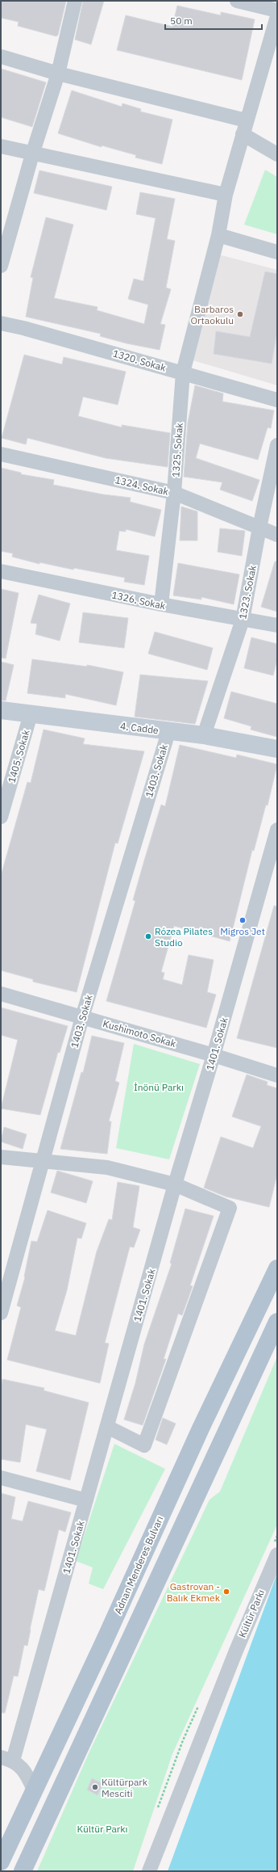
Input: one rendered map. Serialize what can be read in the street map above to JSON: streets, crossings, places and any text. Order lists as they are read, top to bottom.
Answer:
{
  "streets": {
    "main road": ["Adnan Menderes Bulvarı"],
    "street": [
      "1320. Sokak",
      "1325. Sokak",
      "1324. Sokak",
      "1323. Sokak",
      "1326. Sokak",
      "4. Cadde",
      "1405. Sokak",
      "1403. Sokak",
      "Kushimoto Sokak",
      "1401. Sokak",
      "Kültür Parkı"
    ]
  },
  "crossings": [
    ["1320. Sokak", "1325. Sokak"],
    ["1325. Sokak", "1324. Sokak"],
    ["1325. Sokak", "1326. Sokak"],
    ["1324. Sokak", "1323. Sokak"],
    ["1323. Sokak", "1326. Sokak"],
    ["1323. Sokak", "4. Cadde"],
    ["4. Cadde", "1405. Sokak"],
    ["4. Cadde", "1403. Sokak"],
    ["1403. Sokak", "Kushimoto Sokak"],
    ["Kushimoto Sokak", "1401. Sokak"]
  ],
  "parks": ["İnönü Parkı", "Kültür Parkı"],
  "places": [
    "Barbaros Ortaokulu",
    "Migros Jet",
    "Rózea Pilates Studio",
    "Gastrovan - Balık Ekmek",
    "Kültürpark Mesciti"
  ],
  "scale_bar": "50 m"
}
